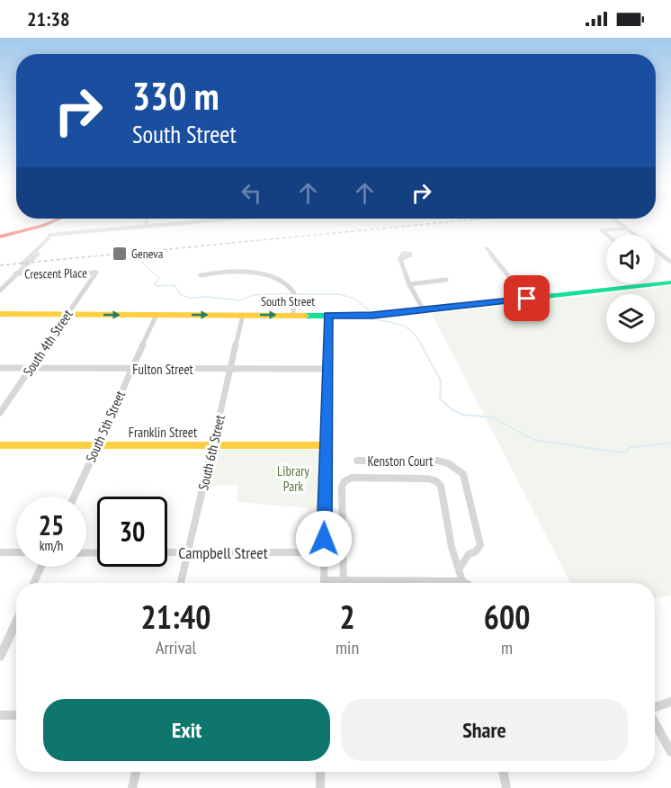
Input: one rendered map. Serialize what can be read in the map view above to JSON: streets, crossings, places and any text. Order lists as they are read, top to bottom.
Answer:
{
  "streets": {
    "street": [
      "Crescent Place",
      "South Street",
      "South 4th Street",
      "Fulton Street",
      "South 5th Street",
      "Franklin Street",
      "South 6th Street",
      "Kenston Court",
      "Campbell Street"
    ]
  },
  "crossings": [
    ["Crescent Place", "South 4th Street"],
    ["South Street", "South 4th Street"],
    ["South Street", "South 5th Street"],
    ["South Street", "South 6th Street"],
    ["South 4th Street", "Fulton Street"],
    ["Fulton Street", "South 5th Street"],
    ["Fulton Street", "South 6th Street"],
    ["South 5th Street", "Franklin Street"],
    ["Franklin Street", "South 6th Street"],
    ["South 6th Street", "Campbell Street"]
  ],
  "parks": ["Library Park"],
  "places": {
    "transit": ["Geneva"]
  },
  "page": {
    "status": "21:38",
    "turn": ["330 m", "South Street"],
    "speed": "25 km/h",
    "limit": "30",
    "eta": [
      "21:40",
      "Arrival",
      "2",
      "min",
      "600",
      "m"
    ],
    "buttons": ["Exit", "Share"]
  }
}
